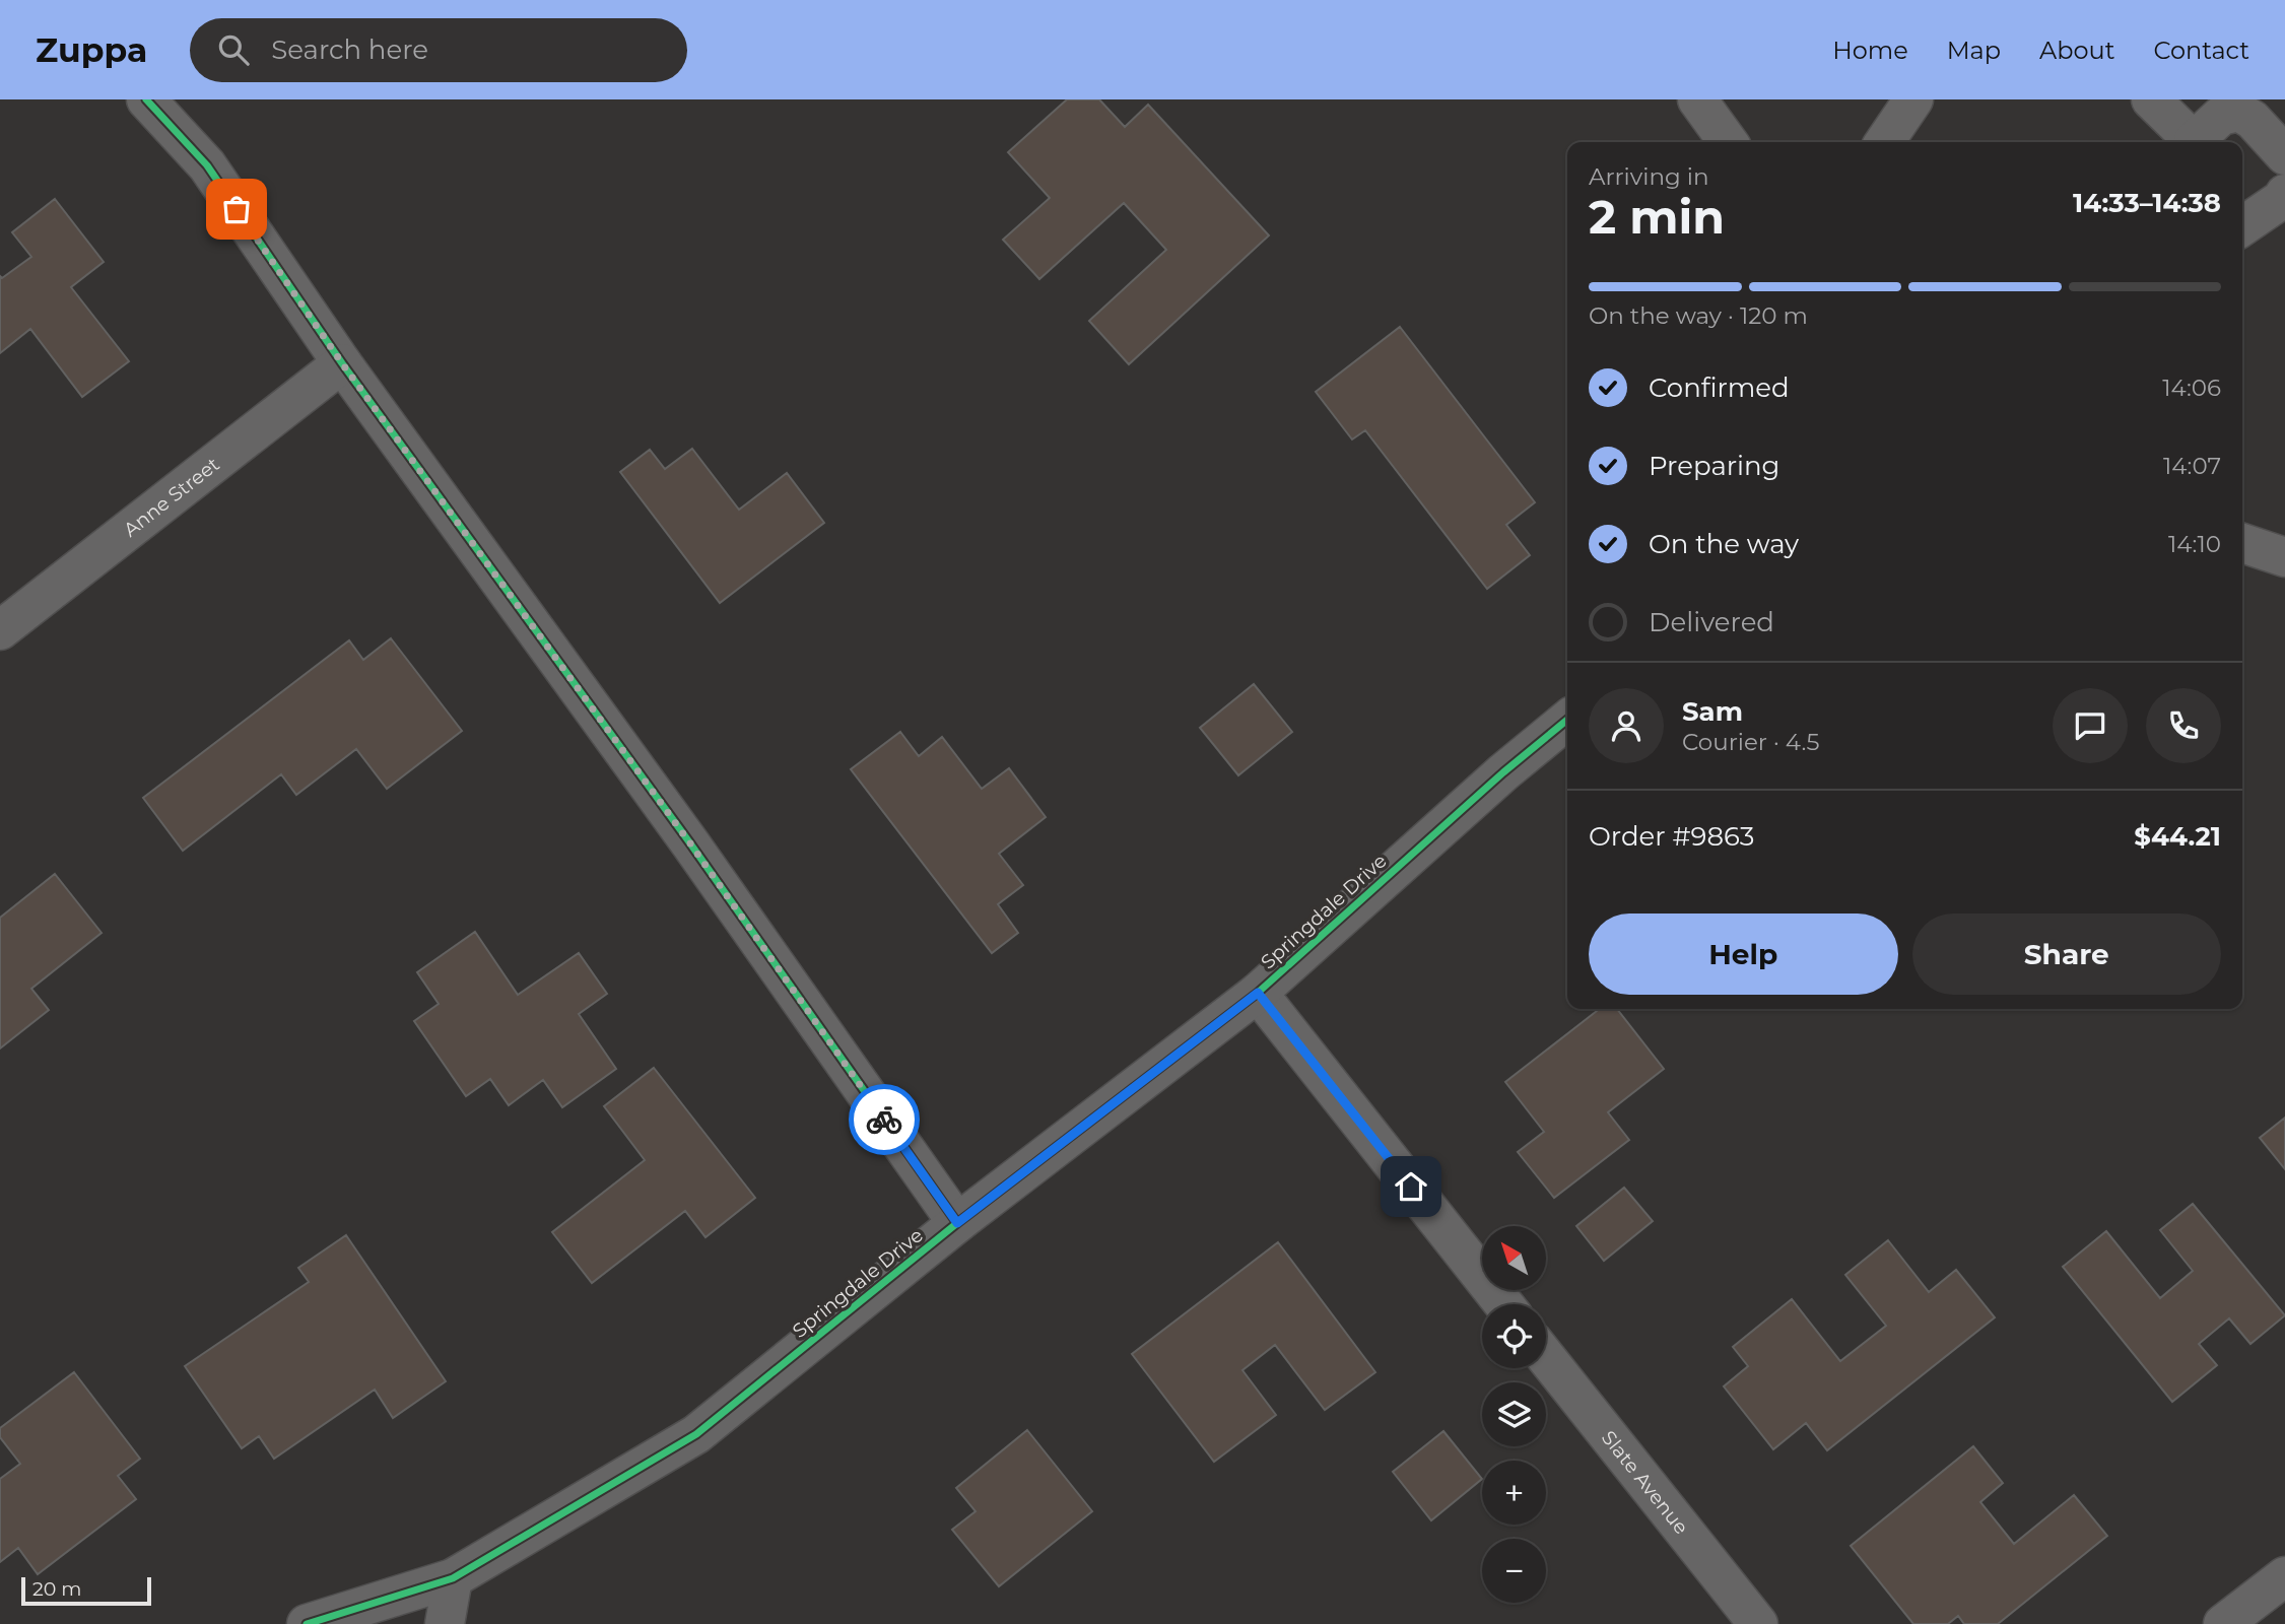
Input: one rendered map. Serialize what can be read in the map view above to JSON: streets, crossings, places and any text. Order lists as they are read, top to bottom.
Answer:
{
  "streets": {
    "street": ["Anne Street", "Springdale Drive", "Slate Avenue"]
  },
  "scale_bar": "20 m",
  "north": "top left",
  "page": {
    "header": "Zuppa",
    "search": "Search here",
    "nav": [
      "Home",
      "Map",
      "About",
      "Contact"
    ],
    "heading": ["2 min", "Arriving in", "14:33–14:38"],
    "panel": [
      "Sam",
      "Courier · 4.5",
      "Order #9863",
      "$44.21"
    ],
    "bar": "On the way · 120 m",
    "list": [
      ["Confirmed", "14:06"],
      ["Preparing", "14:07"],
      ["On the way", "14:10"],
      "Delivered"
    ],
    "buttons": ["Help", "Share"],
    "map_buttons": ["+", "−"],
    "scale": "20 m"
  }
}
